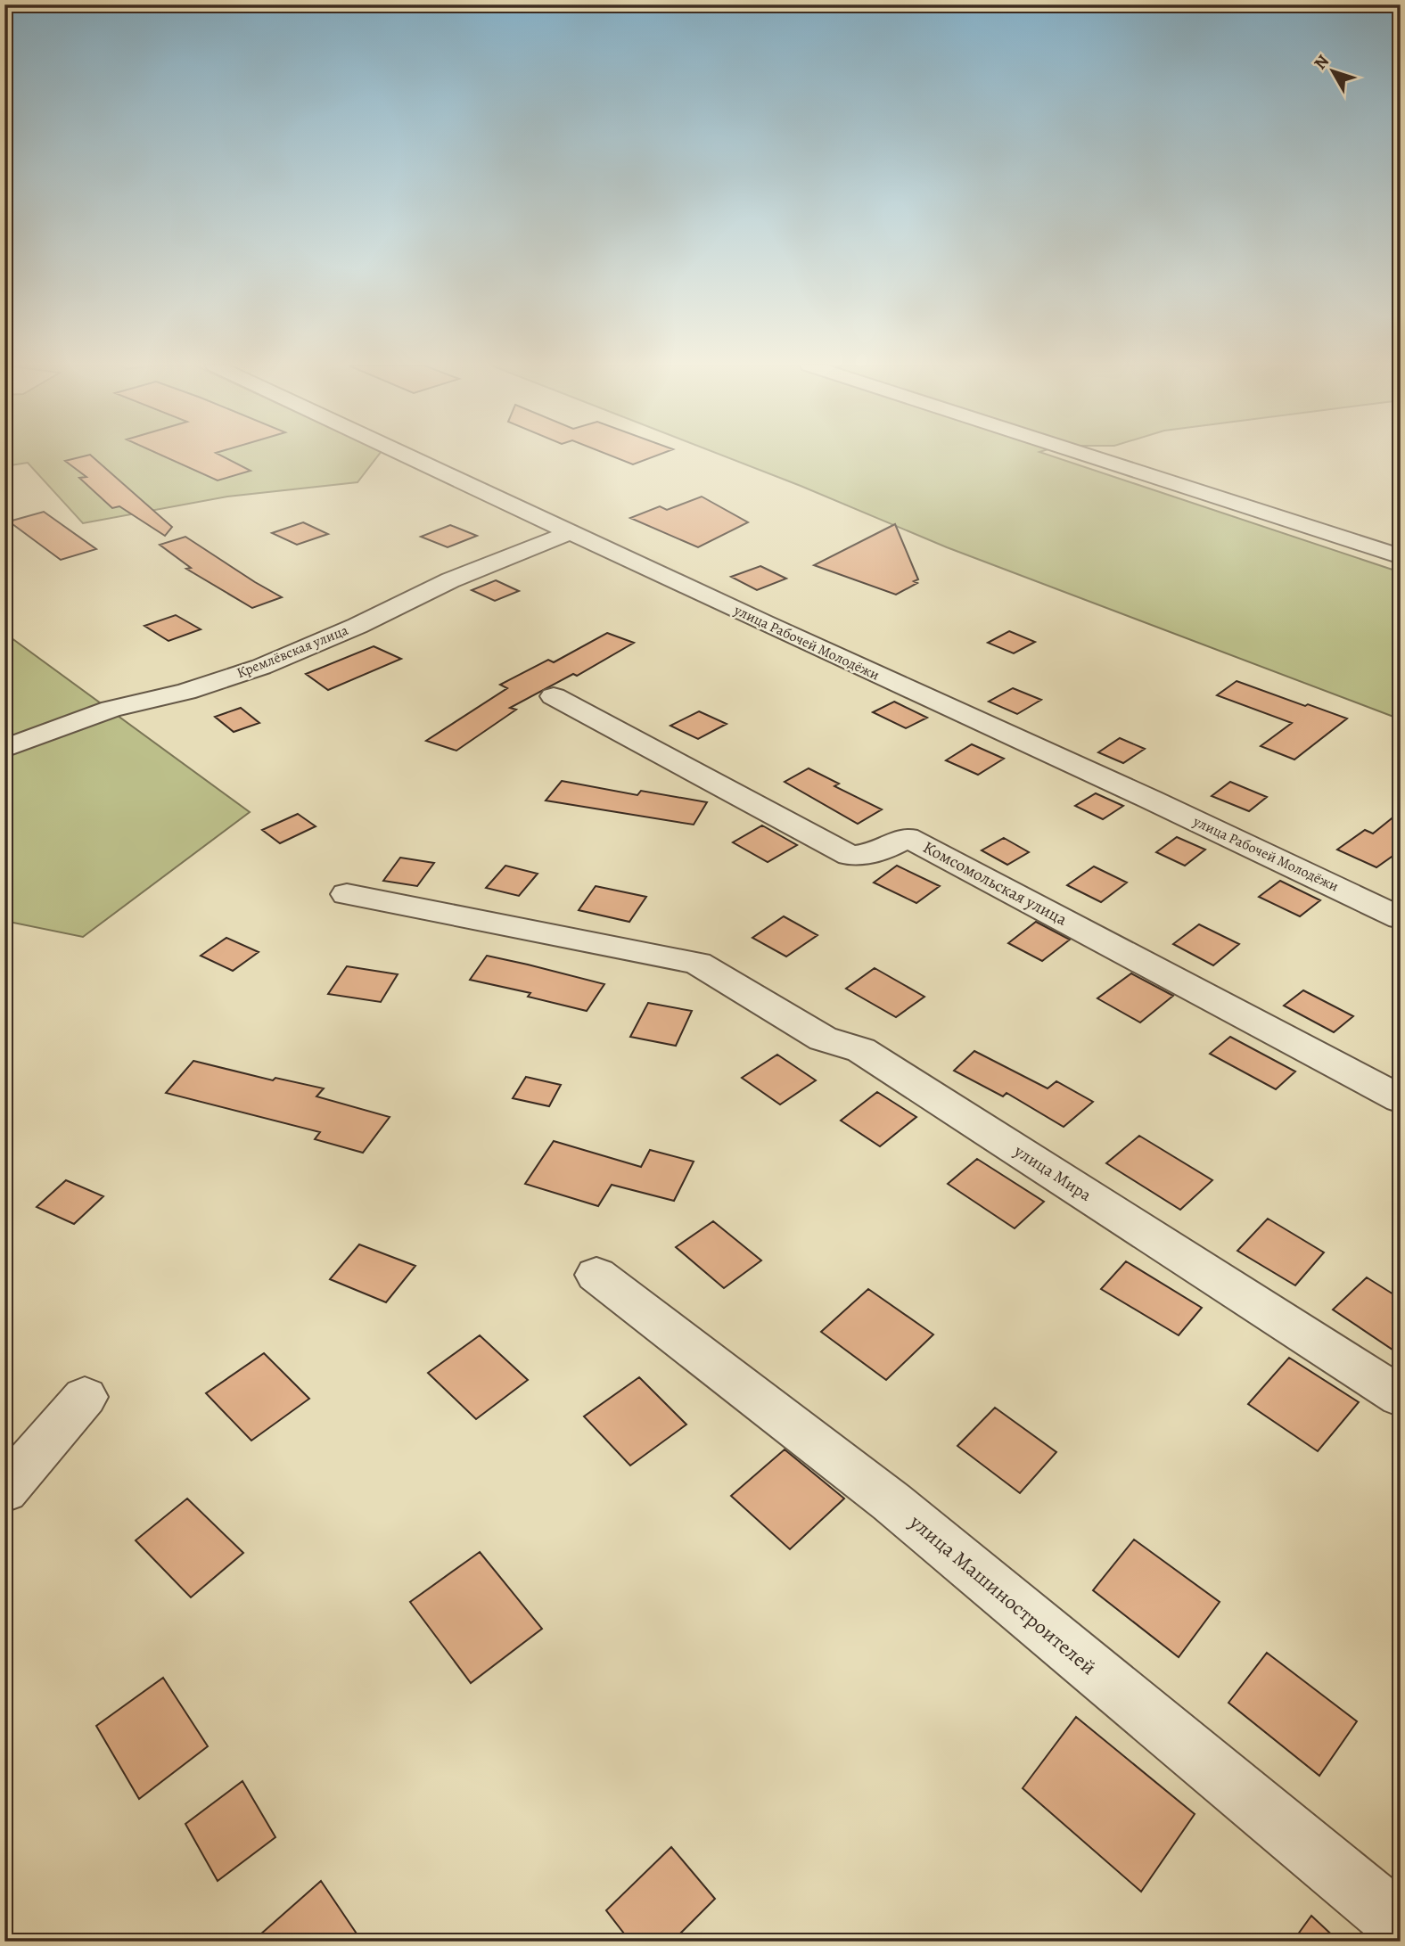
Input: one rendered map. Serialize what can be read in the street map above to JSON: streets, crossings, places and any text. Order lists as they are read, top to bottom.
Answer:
{
  "streets": {
    "street": [
      "улица Рабочей Молодёжи",
      "Кремлёвская улица",
      "Комсомольская улица",
      "улица Мира",
      "улица Машиностроителей"
    ]
  },
  "crossings": [
    ["улица Рабочей Молодёжи", "Кремлёвская улица"]
  ],
  "north": "top left"
}
